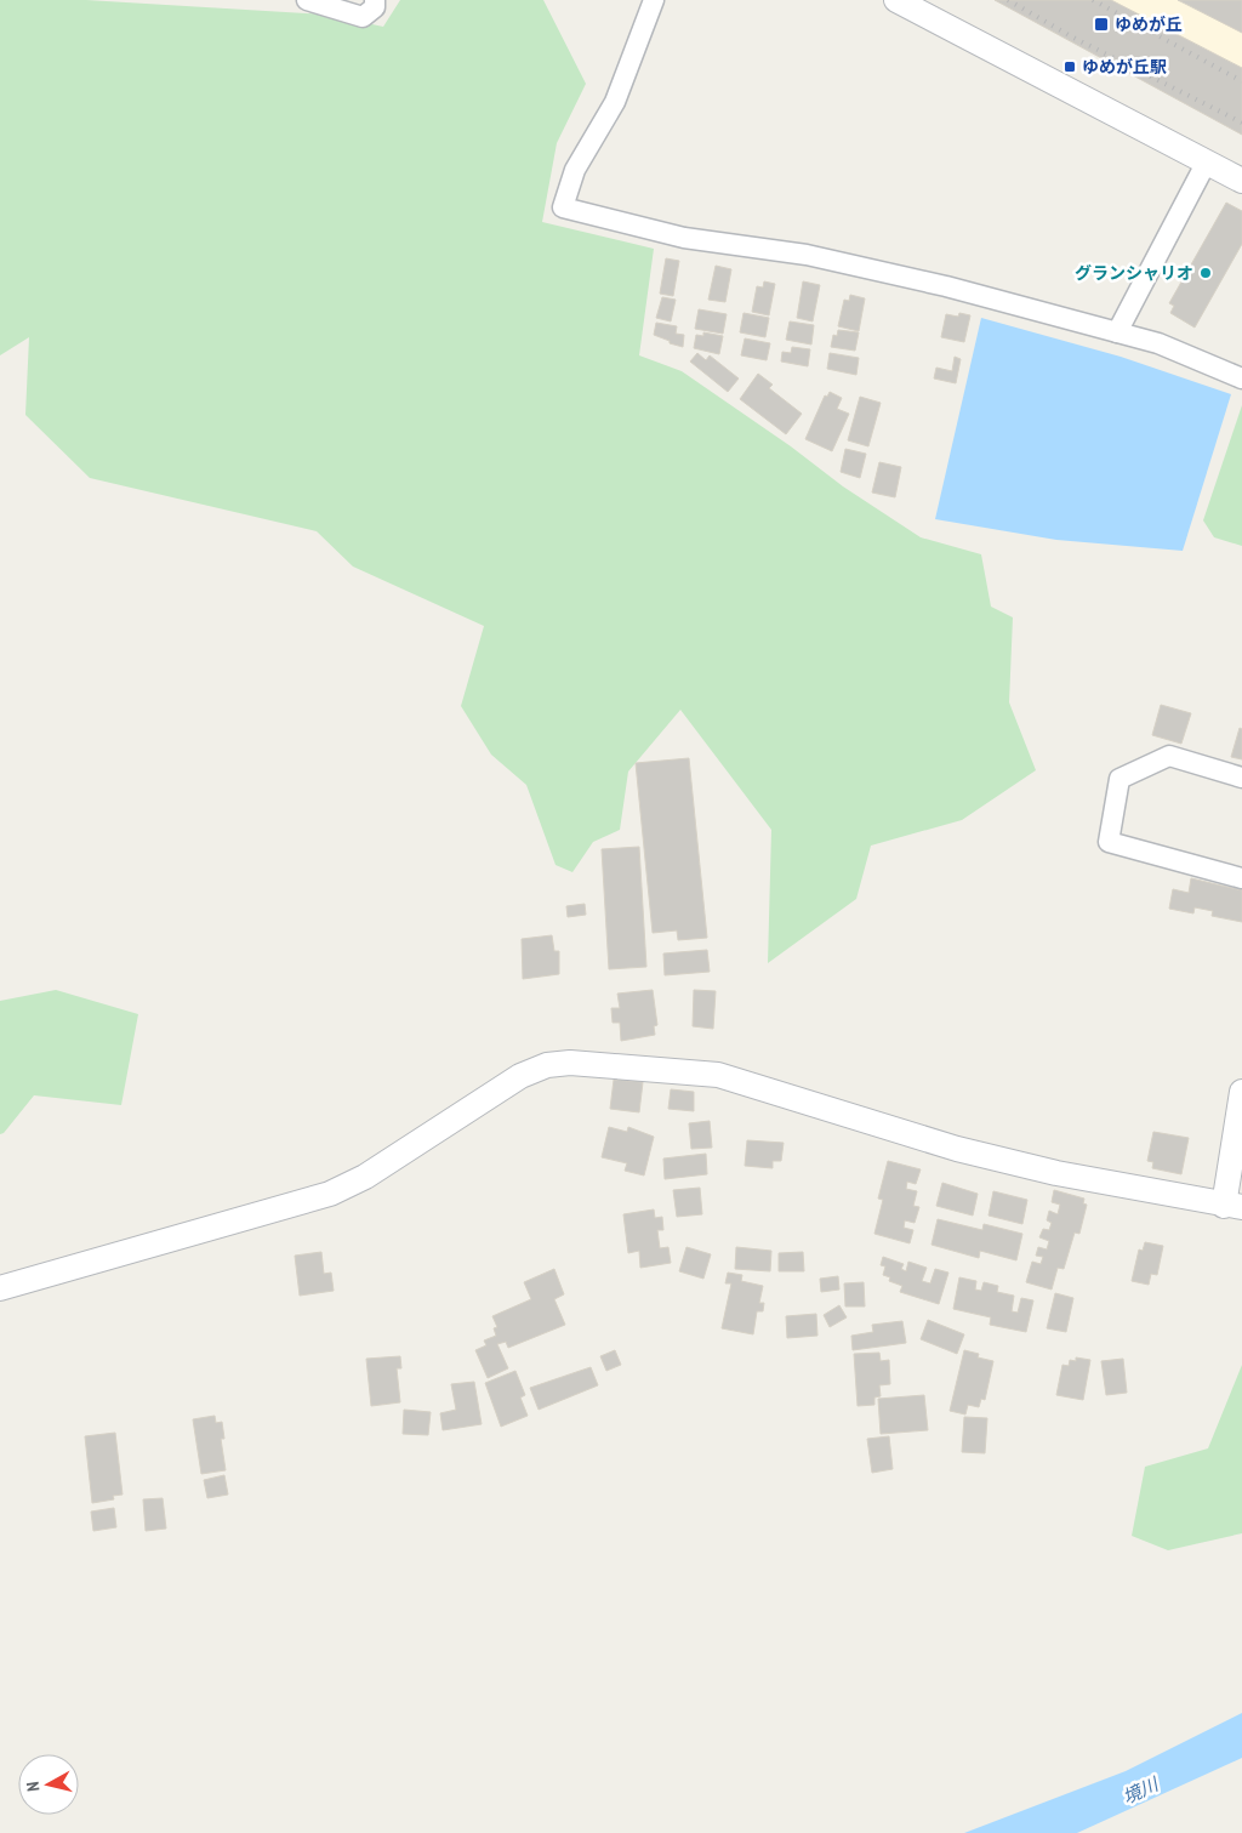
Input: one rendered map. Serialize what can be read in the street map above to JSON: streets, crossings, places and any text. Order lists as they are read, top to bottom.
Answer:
{
  "water": ["境川"],
  "places": {
    "transit": ["ゆめが丘", "ゆめが丘駅"],
    "other": ["グランシャリオ"]
  },
  "north": "left"
}
